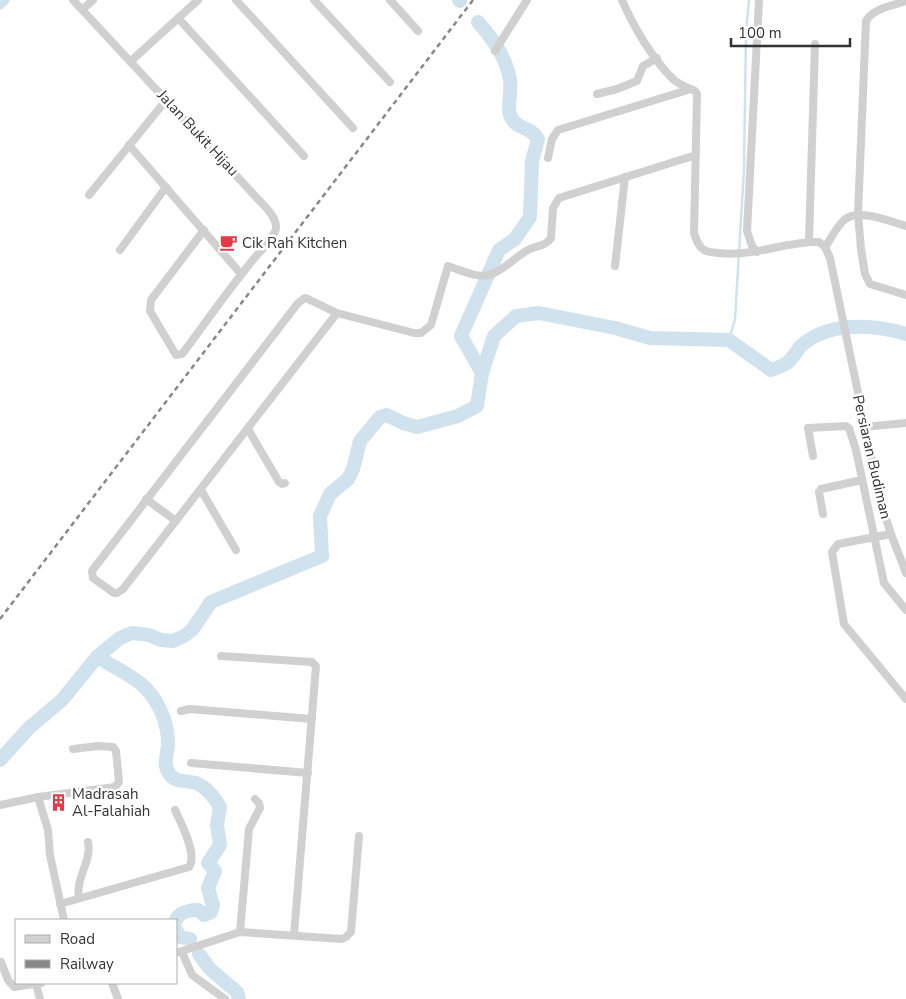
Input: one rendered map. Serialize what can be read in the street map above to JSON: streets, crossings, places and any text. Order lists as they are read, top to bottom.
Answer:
{
  "streets": {
    "street": ["Jalan Bukit Hijau", "Persiaran Budiman"]
  },
  "places": {
    "cafe": ["Cik Rah Kitchen"],
    "building": ["Madrasah Al-Falahiah"]
  },
  "legend": ["Road", "Railway"],
  "scale_bar": "100 m"
}
